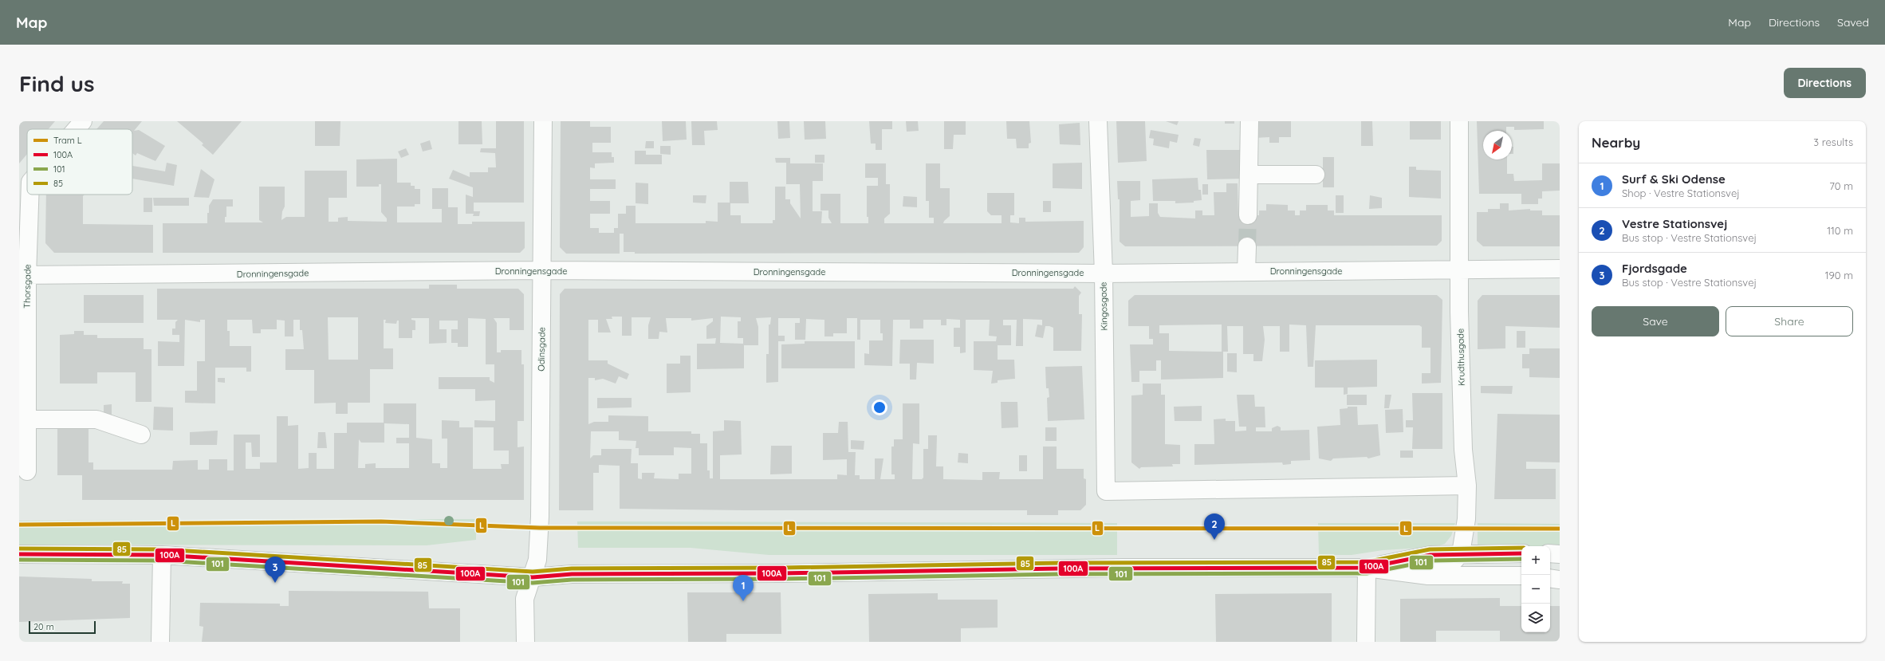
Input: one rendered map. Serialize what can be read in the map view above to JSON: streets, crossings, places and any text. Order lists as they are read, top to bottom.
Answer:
{
  "streets": {
    "street": [
      "Dronningensgade",
      "Thorsgade",
      "Kingosgade",
      "Odinsgade",
      "Krudthusgade"
    ]
  },
  "crossings": [
    ["Dronningensgade", "Thorsgade"],
    ["Dronningensgade", "Kingosgade"],
    ["Dronningensgade", "Odinsgade"],
    ["Dronningensgade", "Krudthusgade"],
    ["Kingosgade", "Krudthusgade"]
  ],
  "lines": [
    "tram line L",
    "transit line 85",
    "transit line 100A",
    "transit line 101"
  ],
  "legend": [
    "Tram L",
    "100A",
    "101",
    "85"
  ],
  "scale_bar": "20 m",
  "north": "bottom left",
  "page": {
    "header": "Map",
    "nav": ["Map", "Directions", "Saved"],
    "buttons": [
      "Directions",
      ["Save", "Share"]
    ],
    "title": "Find us",
    "heading": ["Nearby", "3 results"],
    "list": [
      {
        "mark": "1",
        "name": "Surf & Ski Odense",
        "note": "Shop · Vestre Stationsvej",
        "value": "70 m"
      },
      {
        "mark": "2",
        "name": "Vestre Stationsvej",
        "note": "Bus stop · Vestre Stationsvej",
        "value": "110 m"
      },
      {
        "mark": "3",
        "name": "Fjordsgade",
        "note": "Bus stop · Vestre Stationsvej",
        "value": "190 m"
      }
    ],
    "pins": ["2", "3", "1"],
    "map_buttons": ["+", "−"],
    "scale": "20 m"
  }
}
